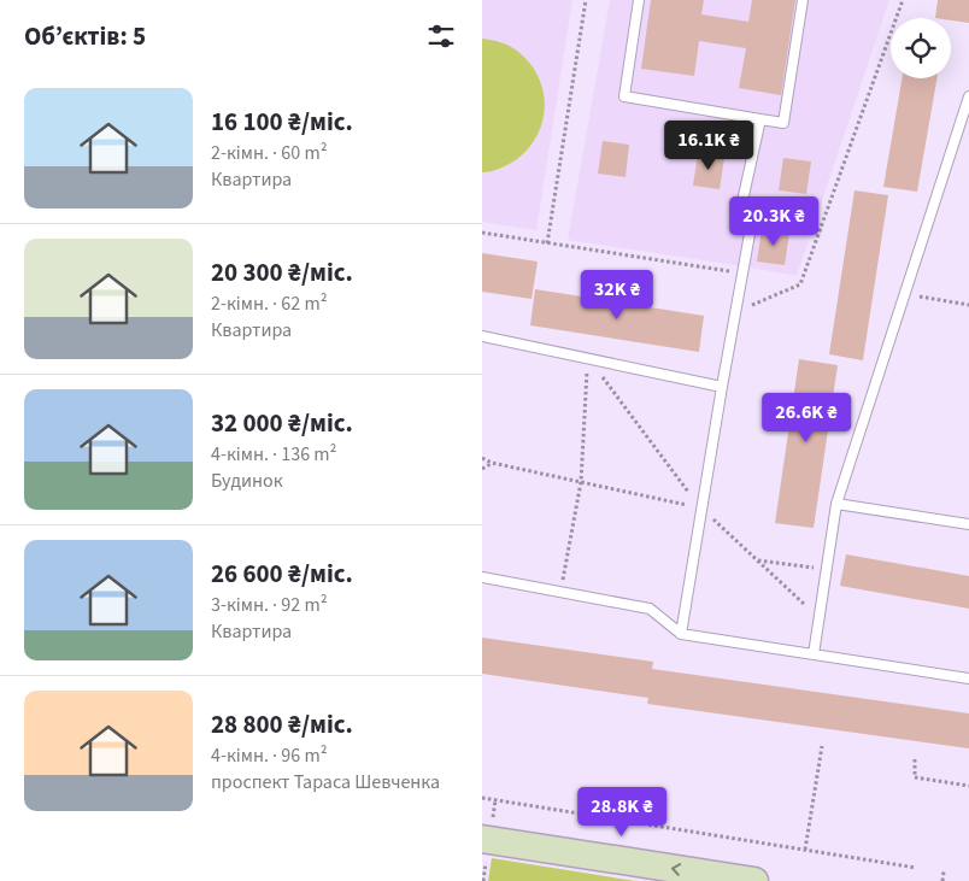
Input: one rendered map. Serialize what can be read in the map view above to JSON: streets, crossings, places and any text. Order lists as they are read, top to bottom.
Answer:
{
  "page": {
    "heading": "Об’єктів: 5",
    "list": [
      {
        "name": "16 100 ₴/міс.",
        "note": "2-кімн. · 60 m² · Квартира"
      },
      {
        "name": "20 300 ₴/міс.",
        "note": "2-кімн. · 62 m² · Квартира"
      },
      {
        "name": "32 000 ₴/міс.",
        "note": "4-кімн. · 136 m² · Будинок"
      },
      {
        "name": "26 600 ₴/міс.",
        "note": "3-кімн. · 92 m² · Квартира"
      },
      {
        "name": "28 800 ₴/міс.",
        "note": "4-кімн. · 96 m² · проспект Тараса Шевченка"
      }
    ],
    "price": [
      "16.1K ₴",
      "20.3K ₴",
      "32K ₴",
      "26.6K ₴",
      "28.8K ₴"
    ]
  }
}
